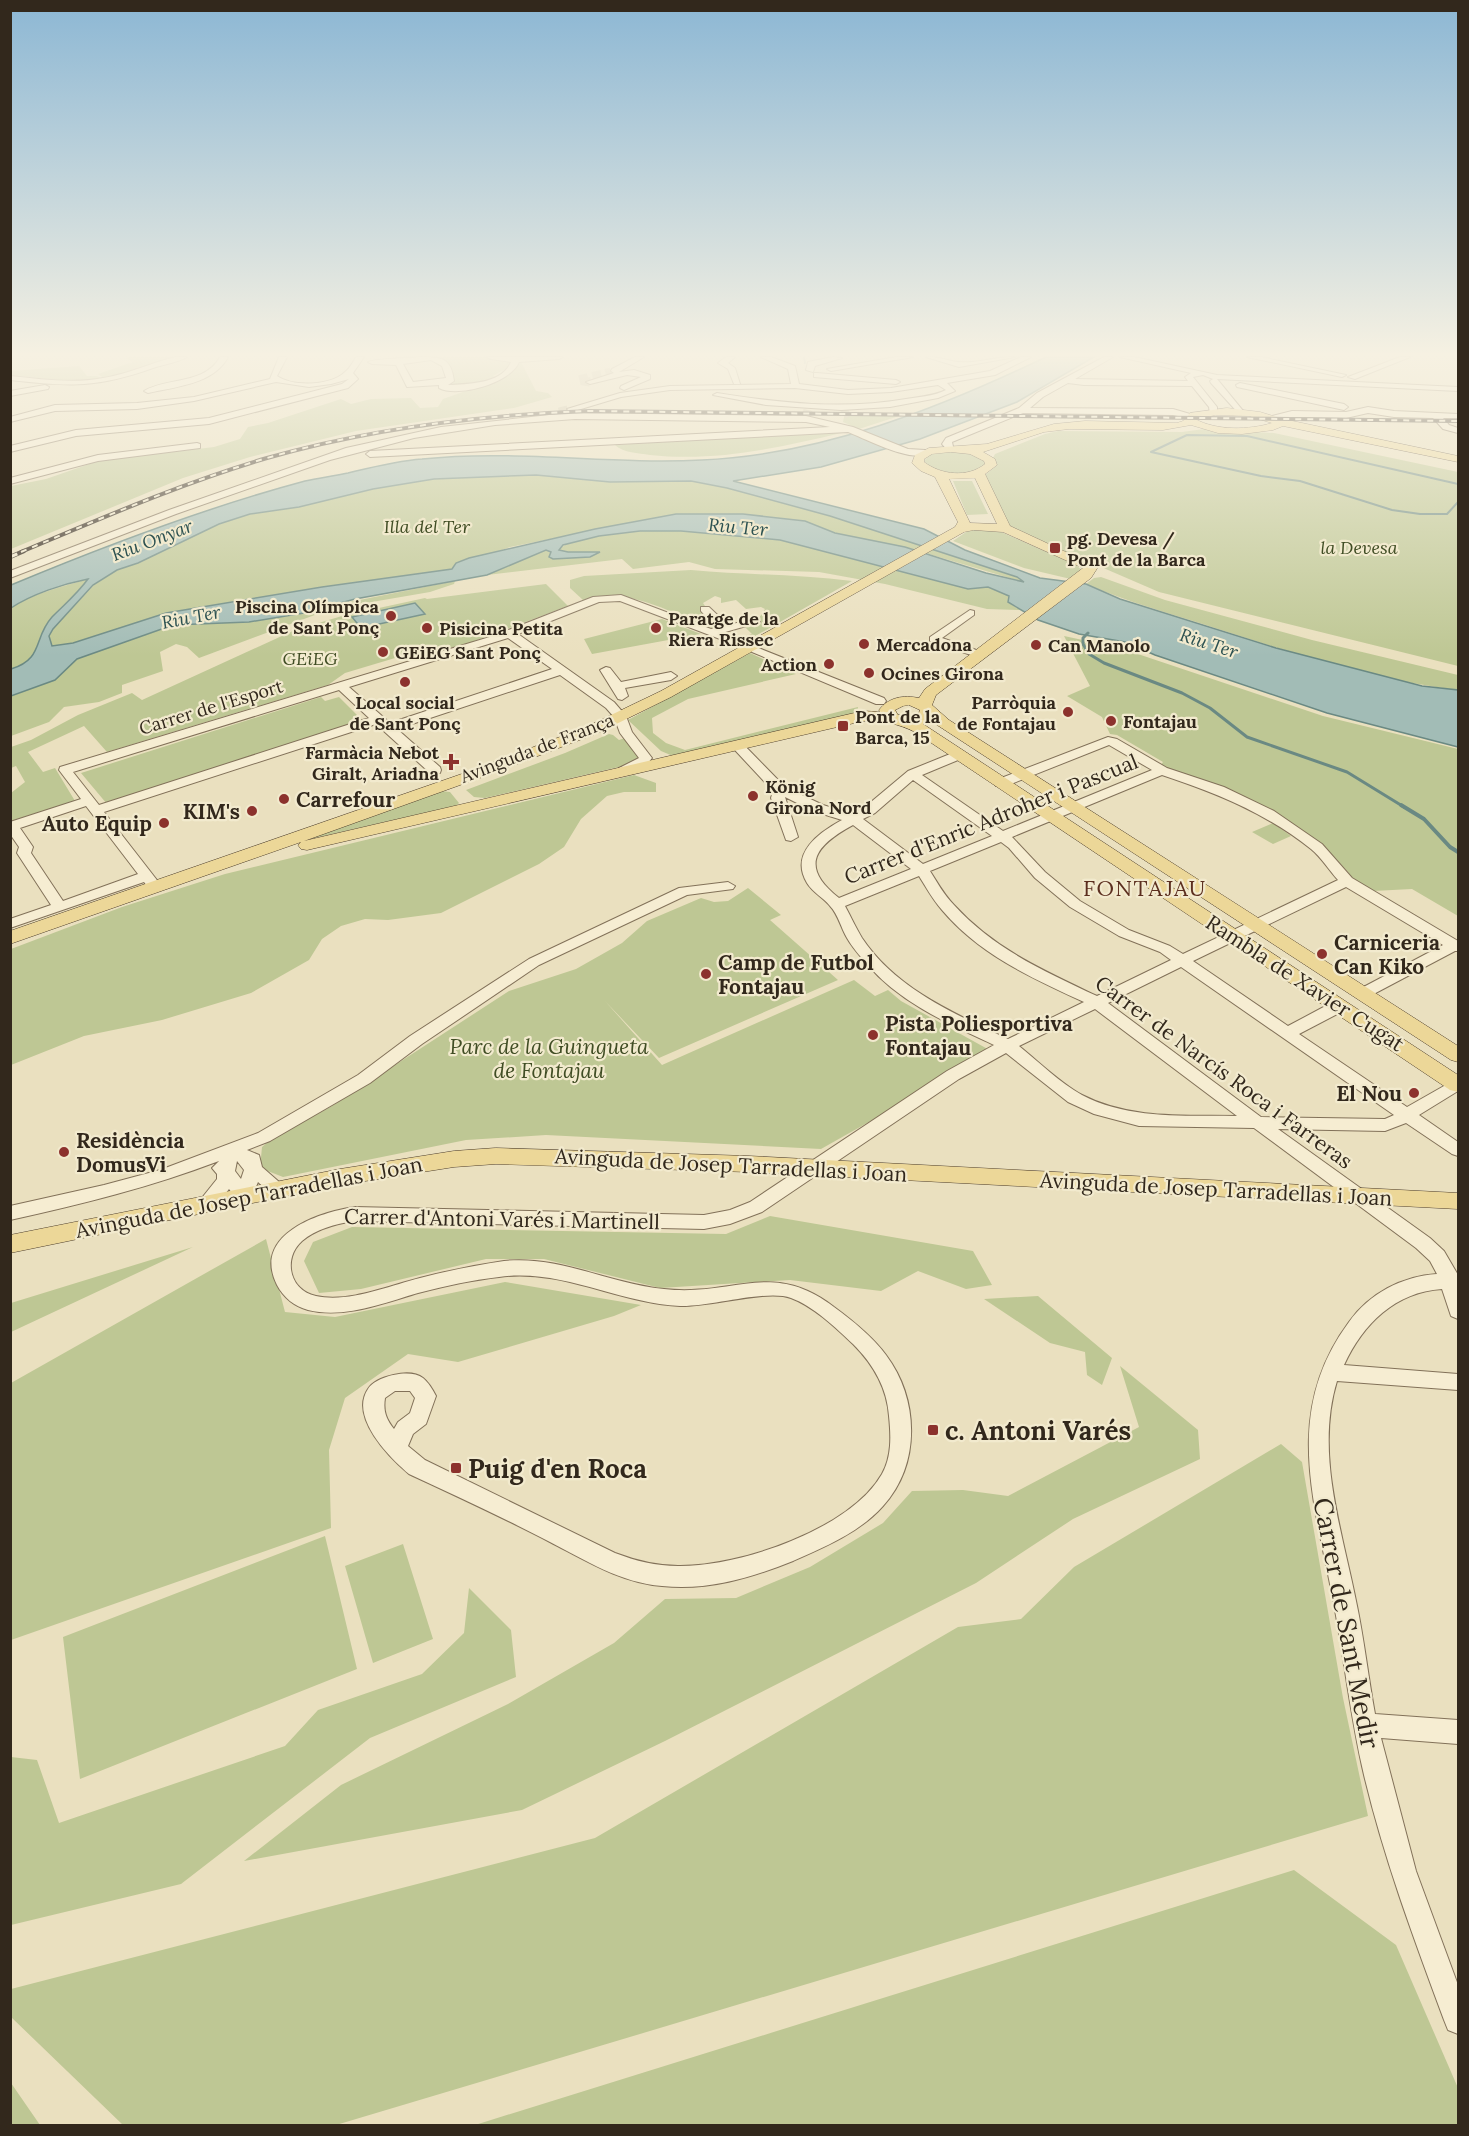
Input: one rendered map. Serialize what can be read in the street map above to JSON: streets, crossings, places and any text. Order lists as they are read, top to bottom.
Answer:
{
  "streets": {
    "main road": ["Avinguda de França", "Rambla de Xavier Cugat", "Avinguda de Josep Tarradellas i Joan"],
    "street": [
      "Carrer de l'Esport",
      "Carrer d'Enric Adroher i Pascual",
      "Carrer de Narcís Roca i Farreras",
      "Carrer d'Antoni Varés i Martinell",
      "Carrer de Sant Medir"
    ]
  },
  "crossings": [
    ["Avinguda de França", "Rambla de Xavier Cugat"],
    ["Carrer d'Enric Adroher i Pascual", "Rambla de Xavier Cugat"],
    ["Carrer d'Enric Adroher i Pascual", "Carrer de Narcís Roca i Farreras"],
    ["Rambla de Xavier Cugat", "Carrer d'Antoni Varés i Martinell"],
    ["Carrer de Narcís Roca i Farreras", "Avinguda de Josep Tarradellas i Joan"],
    ["Carrer de Narcís Roca i Farreras", "Carrer d'Antoni Varés i Martinell"],
    ["Carrer de Narcís Roca i Farreras", "Carrer de Sant Medir"],
    ["Avinguda de Josep Tarradellas i Joan", "Carrer d'Antoni Varés i Martinell"]
  ],
  "districts": ["FONTAJAU"],
  "water": ["Riu Ter", "Riu Onyar"],
  "parks": [
    "Illa del Ter",
    "la Devesa",
    "GEiEG",
    "Parc de la Guingueta de Fontajau"
  ],
  "places": {
    "transit": [
      "pg. Devesa / Pont de la Barca",
      "Pont de la Barca, 15",
      "c. Antoni Varés",
      "Puig d'en Roca"
    ],
    "other": [
      "Piscina Olímpica de Sant Ponç",
      "Pisicina Petita",
      "Paratge de la Riera Rissec",
      "Mercadona",
      "Can Manolo",
      "GEiEG Sant Ponç",
      "Action",
      "Ocines Girona",
      "Local social de Sant Ponç",
      "Parròquia de Fontajau",
      "Fontajau",
      "König Girona Nord",
      "Carrefour",
      "KIM's",
      "Auto Equip",
      "Carniceria Can Kiko",
      "Camp de Futbol Fontajau",
      "Pista Poliesportiva Fontajau",
      "El Nou",
      "Residència DomusVi"
    ],
    "health": ["Farmàcia Nebot Giralt, Ariadna"]
  }
}
